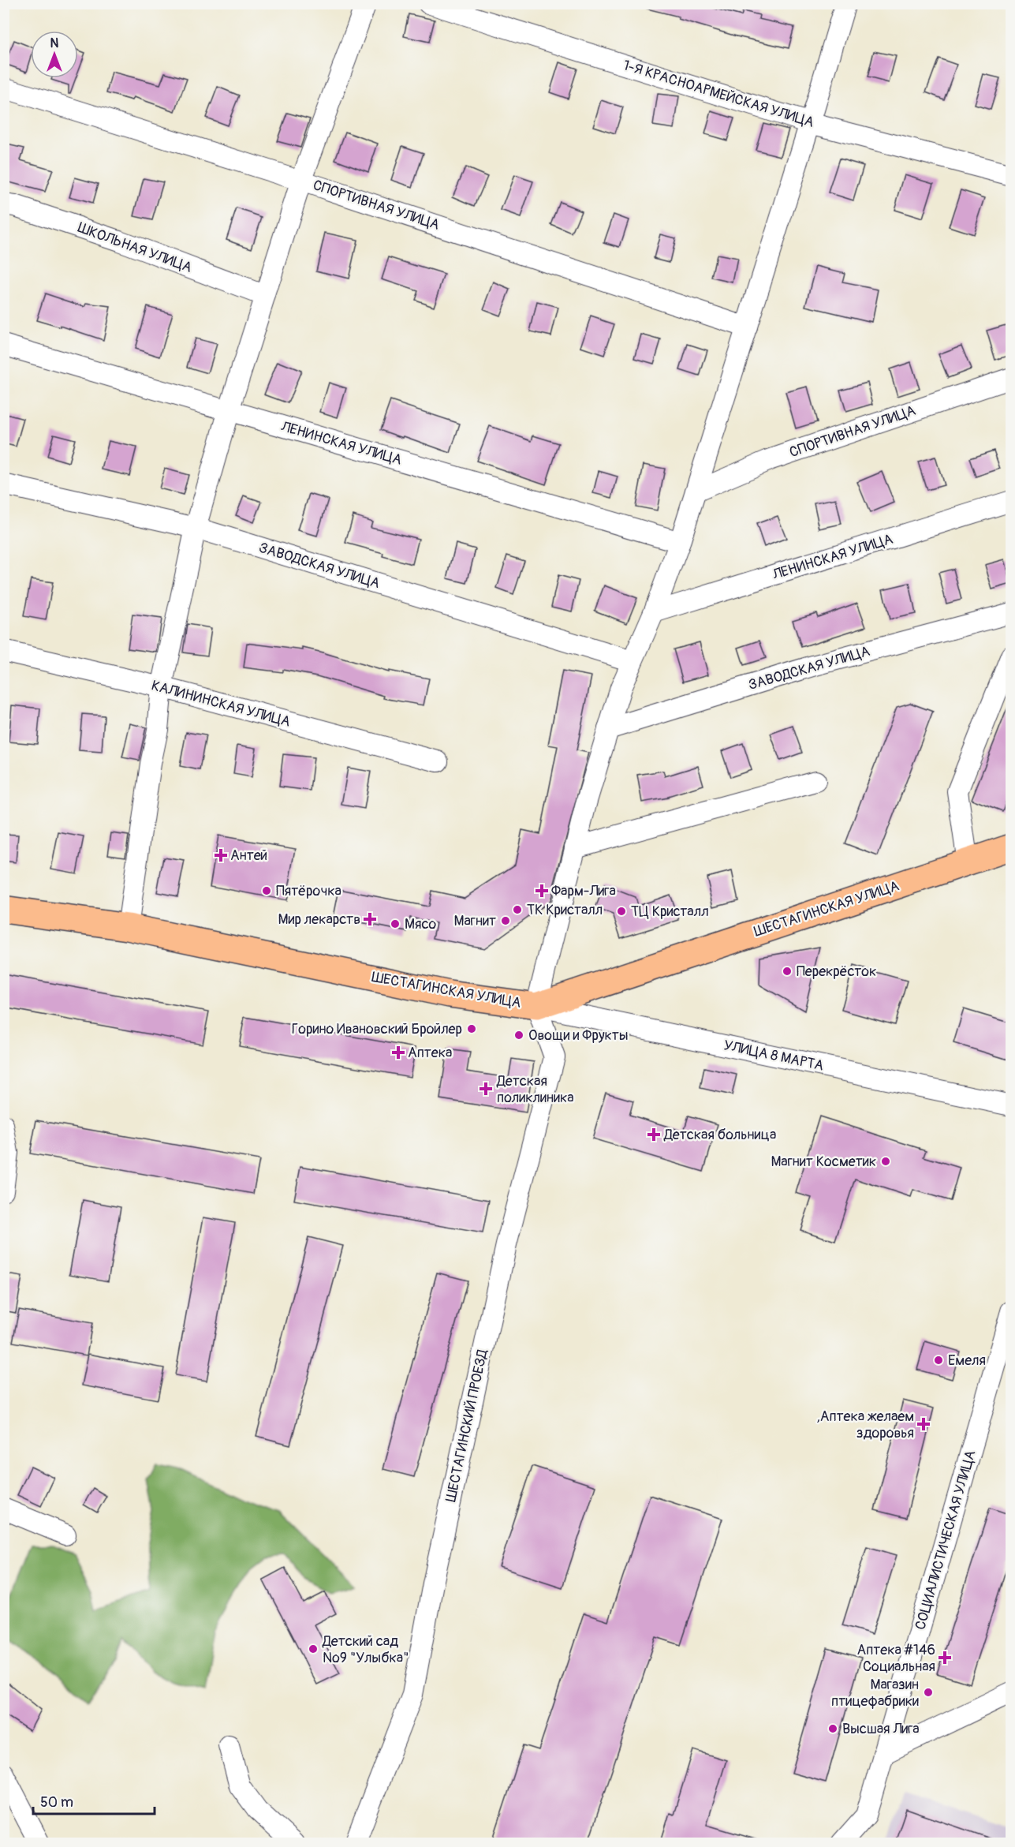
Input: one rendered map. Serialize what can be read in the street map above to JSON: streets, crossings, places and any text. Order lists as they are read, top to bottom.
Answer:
{
  "streets": {
    "main road": ["ШЕСТАГИНСКАЯ УЛИЦА"],
    "street": [
      "1-Я КРАСНОАРМЕЙСКАЯ УЛИЦА",
      "СПОРТИВНАЯ УЛИЦА",
      "ШКОЛЬНАЯ УЛИЦА",
      "ЛЕНИНСКАЯ УЛИЦА",
      "ЗАВОДСКАЯ УЛИЦА",
      "КАЛИНИНСКАЯ УЛИЦА",
      "УЛИЦА 8 МАРТА",
      "ШЕСТАГИНСКИЙ ПРОЕЗД",
      "СОЦИАЛИСТИЧЕСКАЯ УЛИЦА"
    ]
  },
  "crossings": [
    ["ШЕСТАГИНСКАЯ УЛИЦА", "УЛИЦА 8 МАРТА"],
    ["ШЕСТАГИНСКАЯ УЛИЦА", "ШЕСТАГИНСКИЙ ПРОЕЗД"],
    ["УЛИЦА 8 МАРТА", "ШЕСТАГИНСКИЙ ПРОЕЗД"]
  ],
  "places": {
    "health": [
      "Антей",
      "Фарм-Лига",
      "Мир лекарств",
      "Аптека",
      "Детская поликлиника",
      "Детская больница",
      ",Аптека желаем здоровья",
      "Аптека #146 Социальная"
    ],
    "other": [
      "Пятёрочка",
      "ТК Кристалл",
      "ТЦ Кристалл",
      "Магнит",
      "Мясо",
      "Перекрёсток",
      "Горино Ивановский Бройлер",
      "Овощи и Фрукты",
      "Магнит Косметик",
      "Емеля",
      "Детский сад №9 \"Улыбка\"",
      "Магазин птицефабрики",
      "Высшая Лига"
    ]
  },
  "scale_bar": "50 m",
  "north": "top"
}
